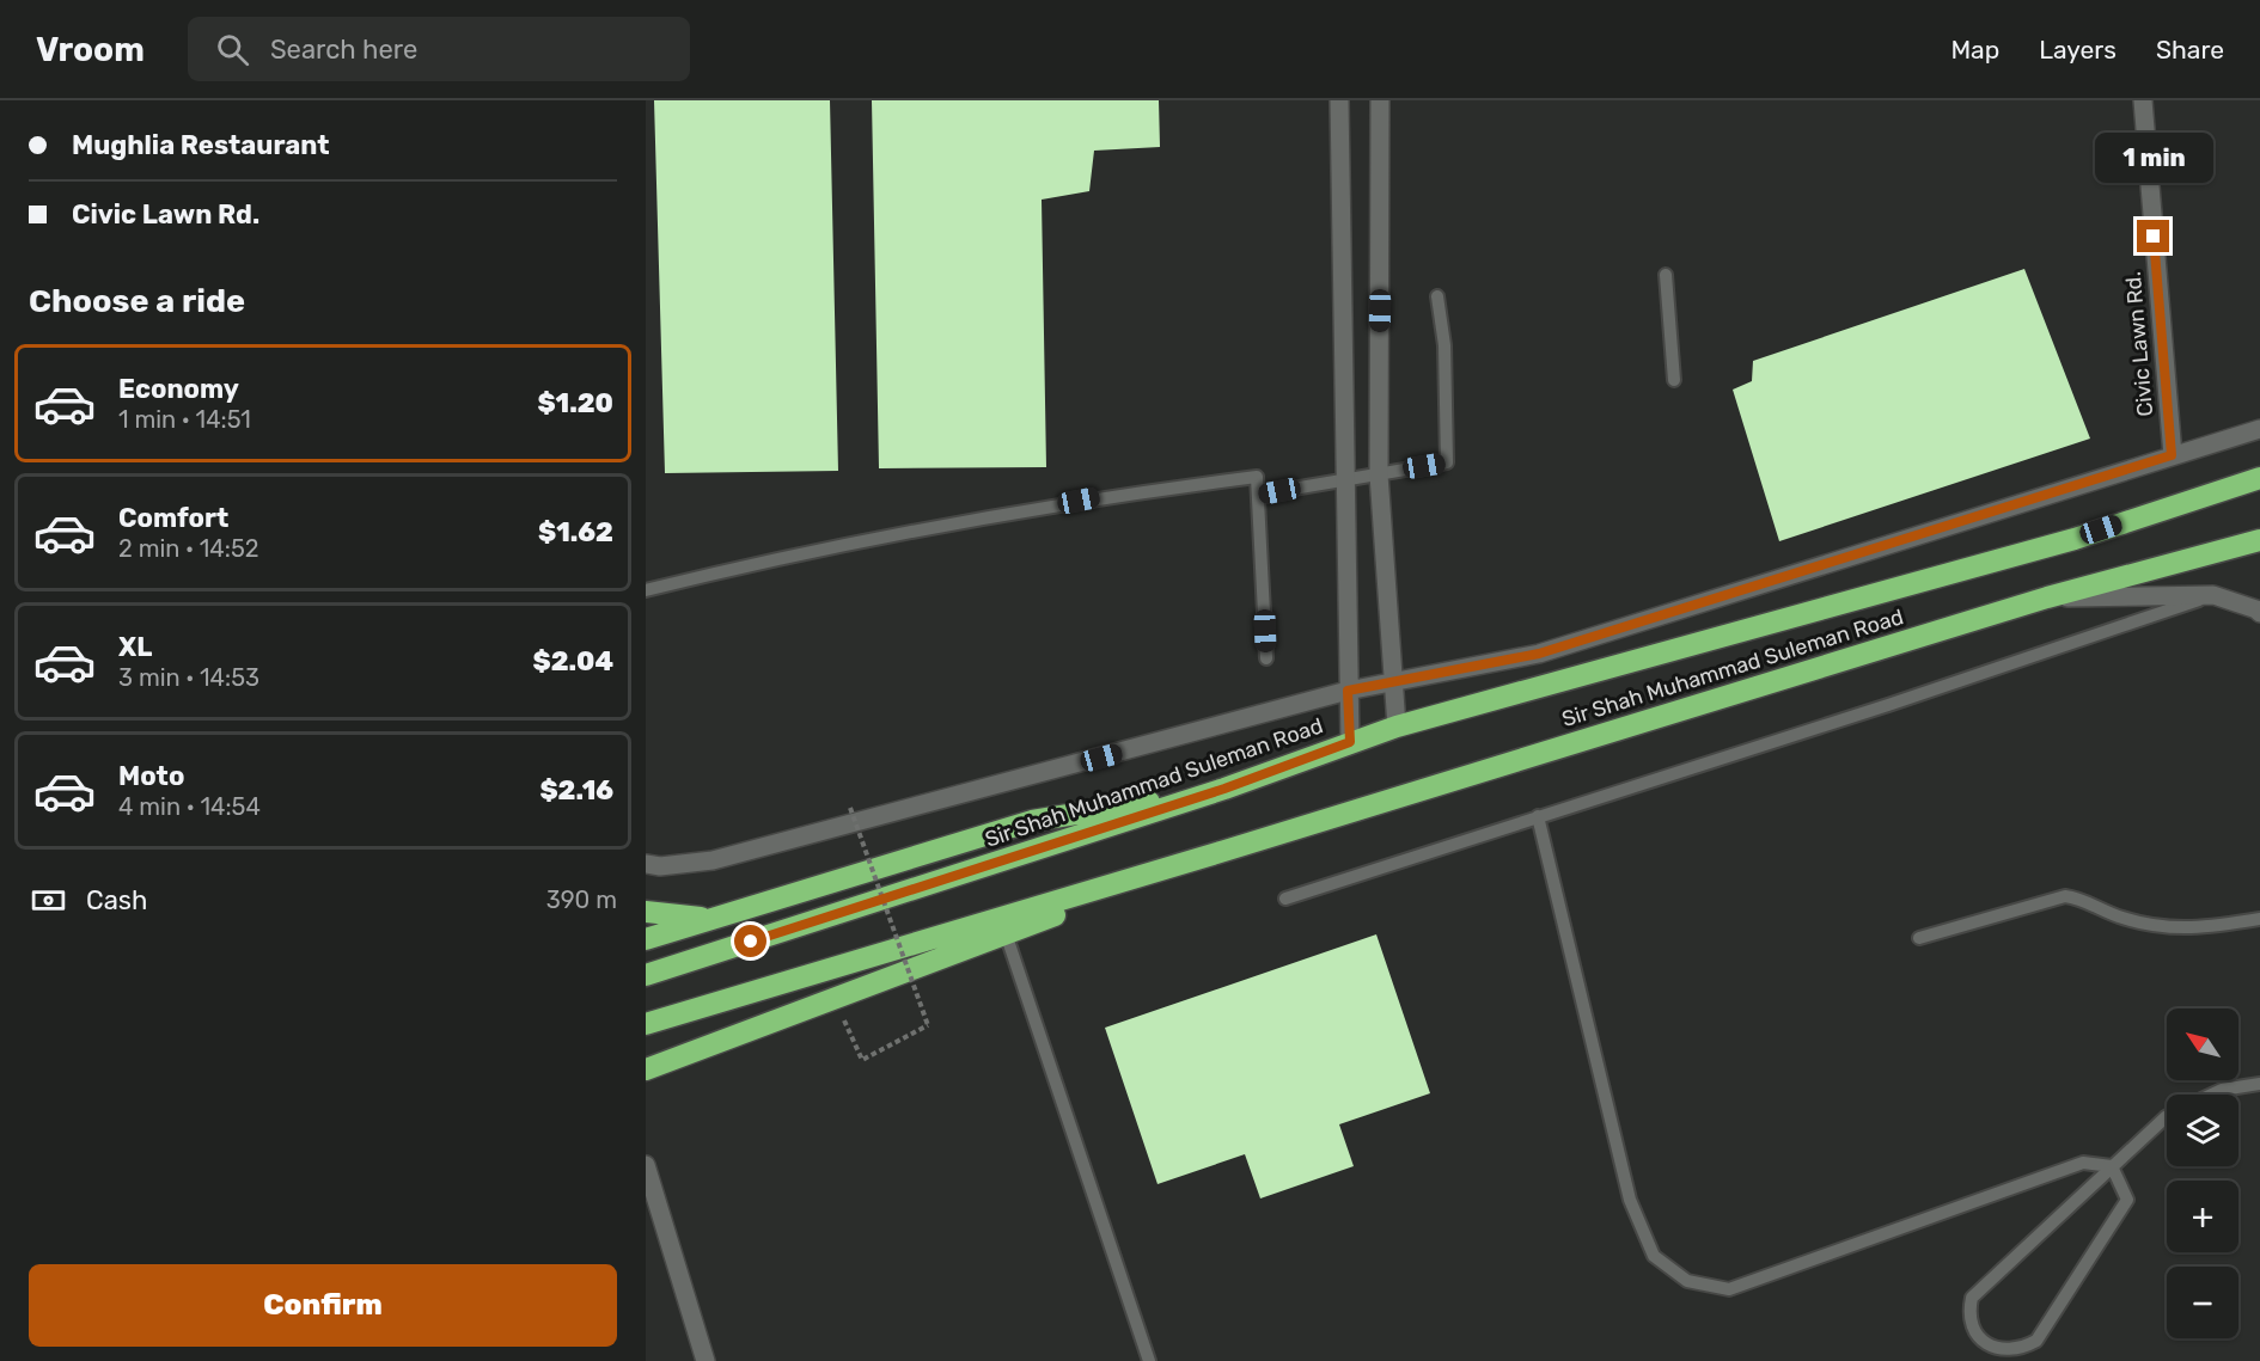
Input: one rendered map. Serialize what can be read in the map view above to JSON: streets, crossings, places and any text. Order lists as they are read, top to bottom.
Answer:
{
  "streets": {
    "highway": ["Sir Shah Muhammad Suleman Road"],
    "street": ["Civic Lawn Rd."]
  },
  "north": "top left",
  "page": {
    "header": "Vroom",
    "search": "Search here",
    "nav": ["Map", "Layers", "Share"],
    "banner": ["Mughlia Restaurant", "Civic Lawn Rd."],
    "bubble": "1 min",
    "heading": "Choose a ride",
    "list": [
      {
        "name": "Economy",
        "note": "1 min · 14:51",
        "value": "$1.20"
      },
      {
        "name": "Comfort",
        "note": "2 min · 14:52",
        "value": "$1.62"
      },
      {
        "name": "XL",
        "note": "3 min · 14:53",
        "value": "$2.04"
      },
      {
        "name": "Moto",
        "note": "4 min · 14:54",
        "value": "$2.16"
      }
    ],
    "pay": ["Cash", "390 m"],
    "map_buttons": ["+", "−"],
    "buttons": "Confirm"
  }
}
